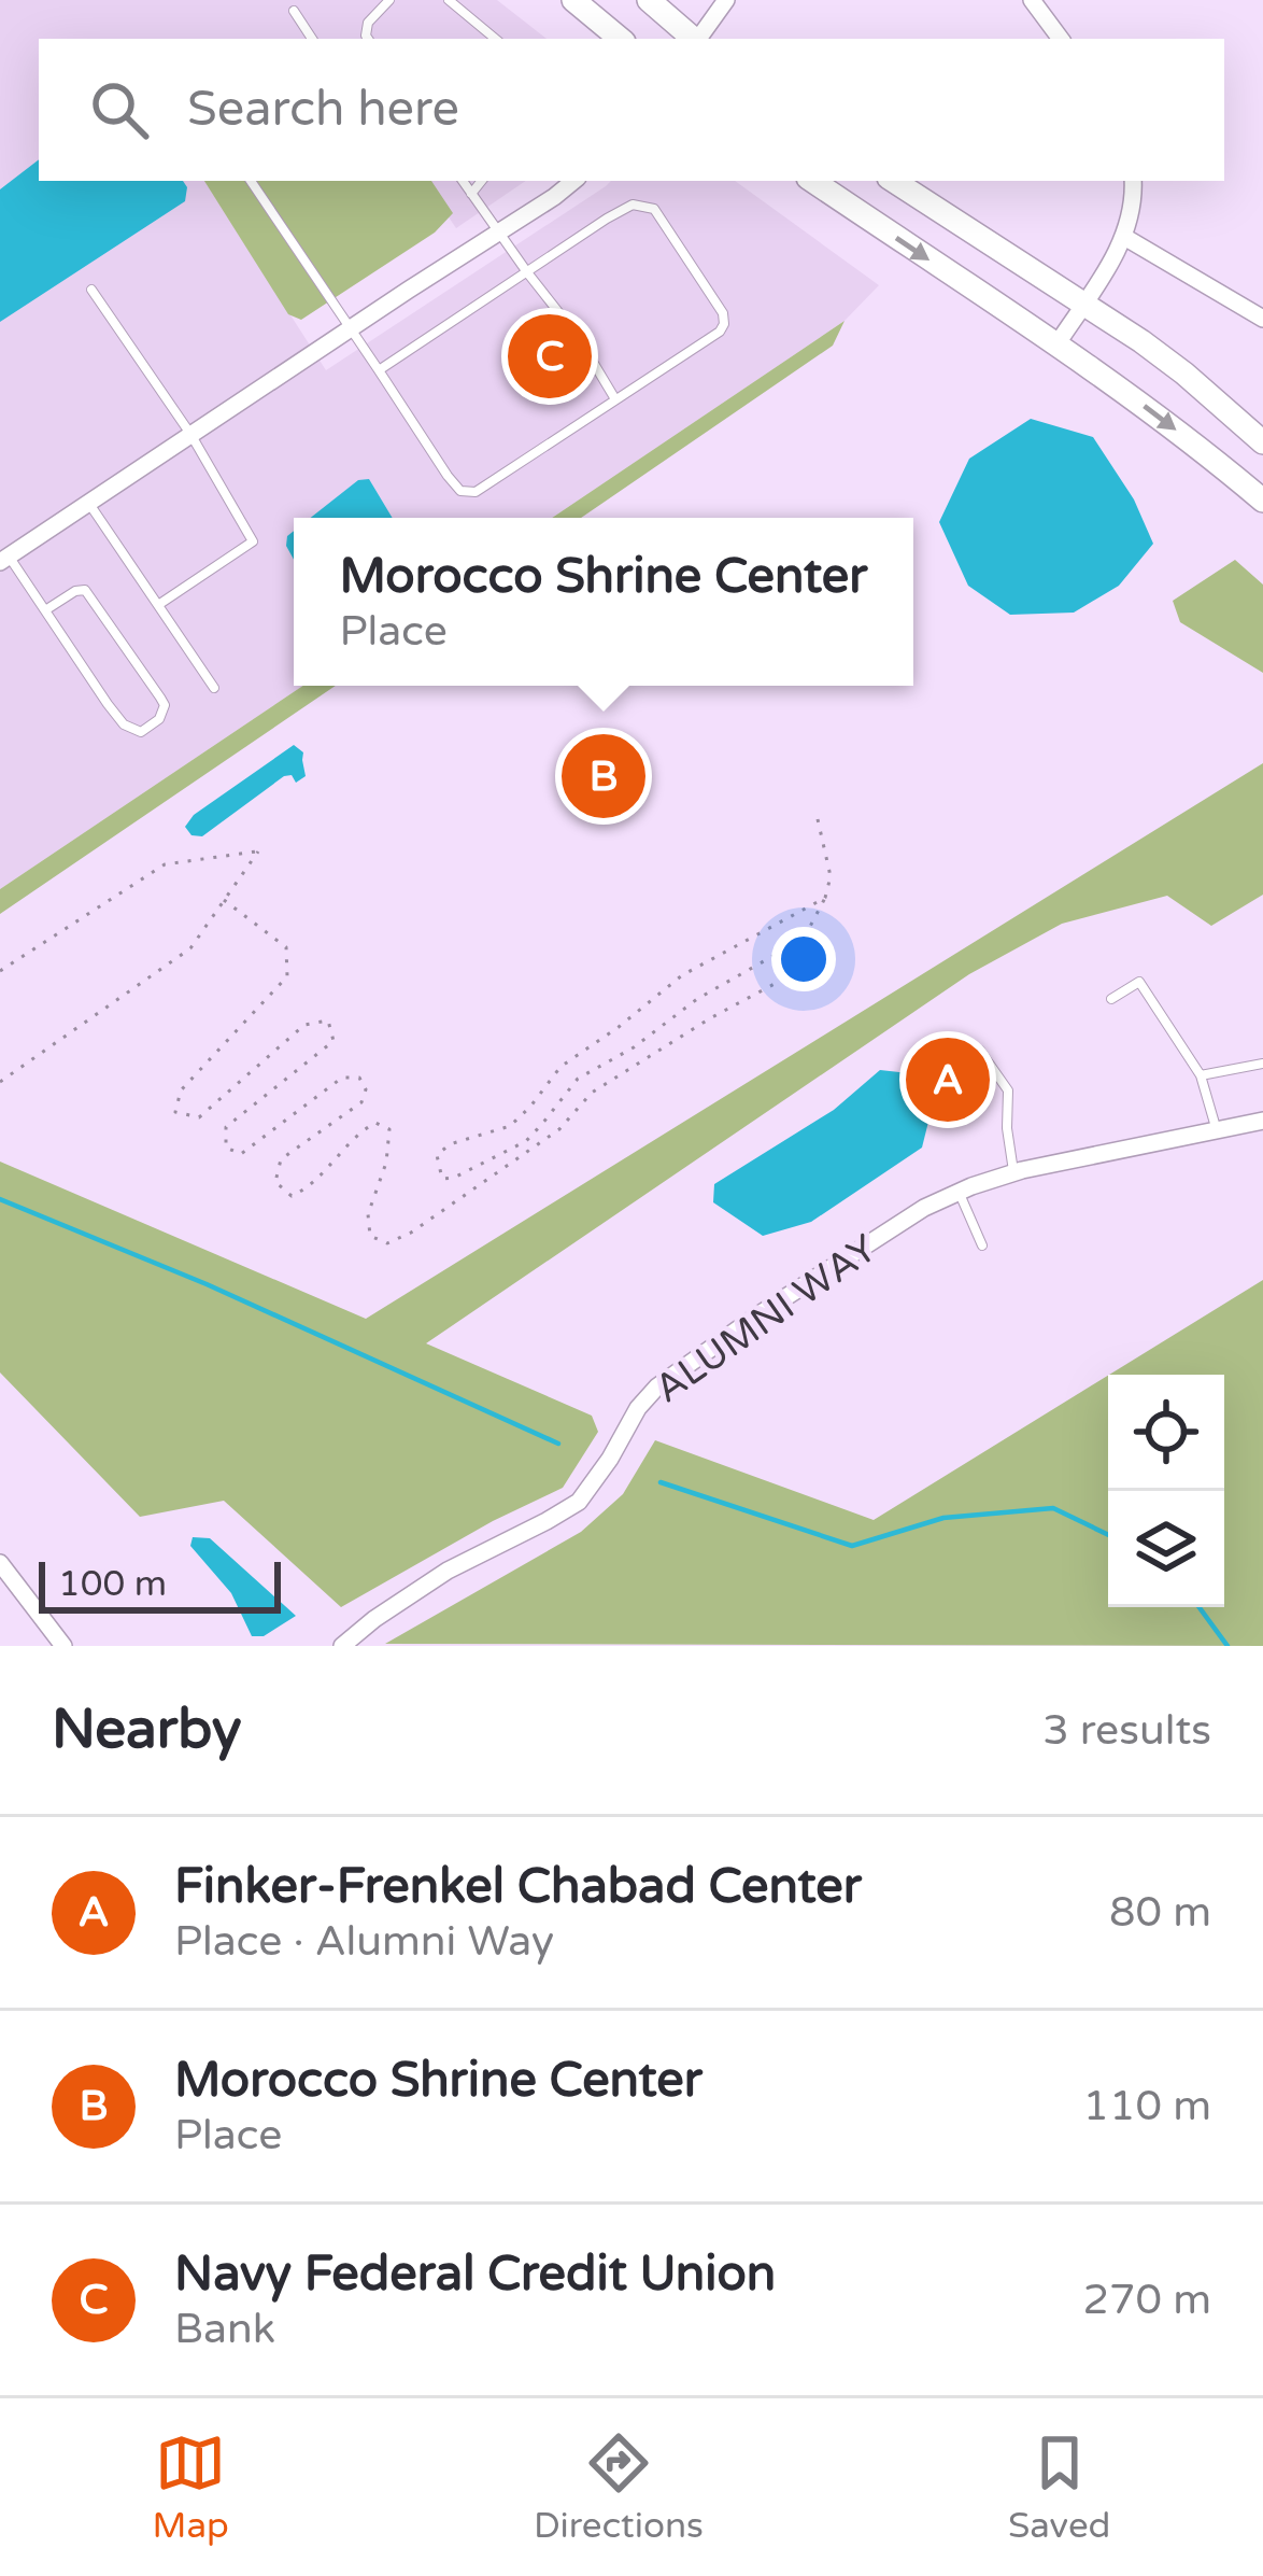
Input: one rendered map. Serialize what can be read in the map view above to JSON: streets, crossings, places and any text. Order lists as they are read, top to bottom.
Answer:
{
  "streets": {
    "street": ["ALUMNI WAY"]
  },
  "scale_bar": "100 m",
  "page": {
    "search": "Search here",
    "pins": ["C", "B", "A"],
    "popup": ["Morocco Shrine Center", "Place"],
    "scale": "100 m",
    "heading": ["Nearby", "3 results"],
    "list": [
      {
        "mark": "A",
        "name": "Finker-Frenkel Chabad Center",
        "note": "Place · Alumni Way",
        "value": "80 m"
      },
      {
        "mark": "B",
        "name": "Morocco Shrine Center",
        "note": "Place",
        "value": "110 m"
      },
      {
        "mark": "C",
        "name": "Navy Federal Credit Union",
        "note": "Bank",
        "value": "270 m"
      }
    ],
    "nav": ["Map", "Directions", "Saved"]
  }
}
